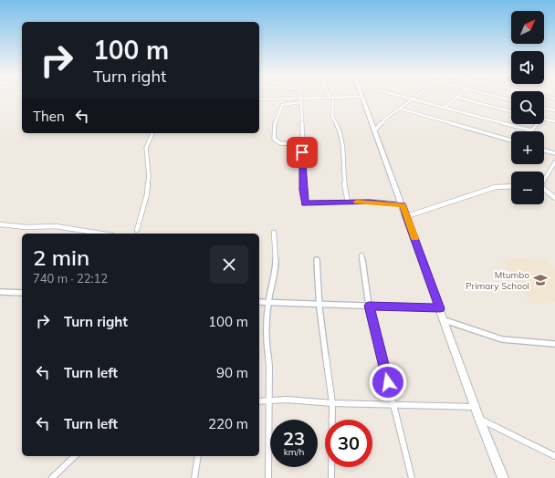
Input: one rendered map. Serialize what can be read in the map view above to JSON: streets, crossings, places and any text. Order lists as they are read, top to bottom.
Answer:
{
  "places": {
    "school or university": ["Mtumbo Primary School"]
  },
  "north": "top right",
  "page": {
    "map_buttons": ["+", "−"],
    "turn": ["100 m", "Turn right"],
    "then": "Then",
    "heading": ["2 min", "740 m · 22:12"],
    "list": [
      {
        "name": "Turn right",
        "value": "100 m"
      },
      {
        "name": "Turn left",
        "value": "90 m"
      },
      {
        "name": "Turn left",
        "value": "220 m"
      }
    ],
    "speed": "23 km/h",
    "limit": "30"
  }
}
